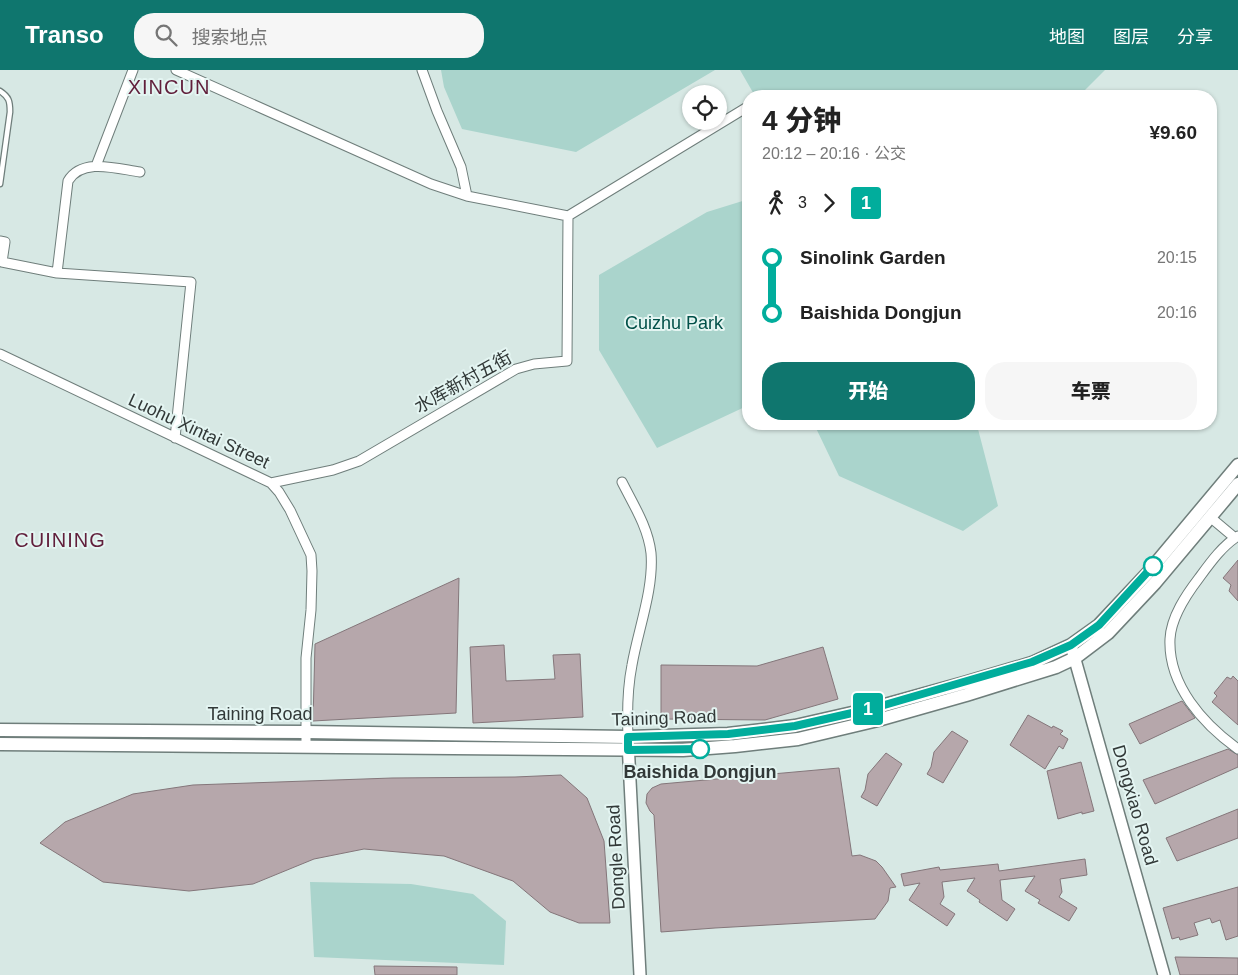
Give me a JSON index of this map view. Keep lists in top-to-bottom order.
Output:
{
  "streets": {
    "main road": ["Taining Road"],
    "street": [
      "水库新村五街",
      "Luohu Xintai Street",
      "Dongxiao Road",
      "Dongle Road"
    ]
  },
  "crossings": [
    ["水库新村五街", "Luohu Xintai Street"],
    ["Luohu Xintai Street", "Taining Road"],
    ["Taining Road", "Dongxiao Road"],
    ["Taining Road", "Dongle Road"]
  ],
  "districts": ["XINCUN", "CUINING"],
  "parks": ["Cuizhu Park"],
  "places": ["Baishida Dongjun"],
  "lines": ["bus line 1"],
  "page": {
    "header": "Transo",
    "search": "搜索地点",
    "nav": ["地图", "图层", "分享"],
    "on_map": "1",
    "heading": ["4 分钟", "20:12 – 20:16 · 公交", "¥9.60"],
    "legs": ["3", "1"],
    "list": [
      {
        "name": "Sinolink Garden",
        "value": "20:15"
      },
      {
        "name": "Baishida Dongjun",
        "value": "20:16"
      }
    ],
    "buttons": ["开始", "车票"]
  }
}
